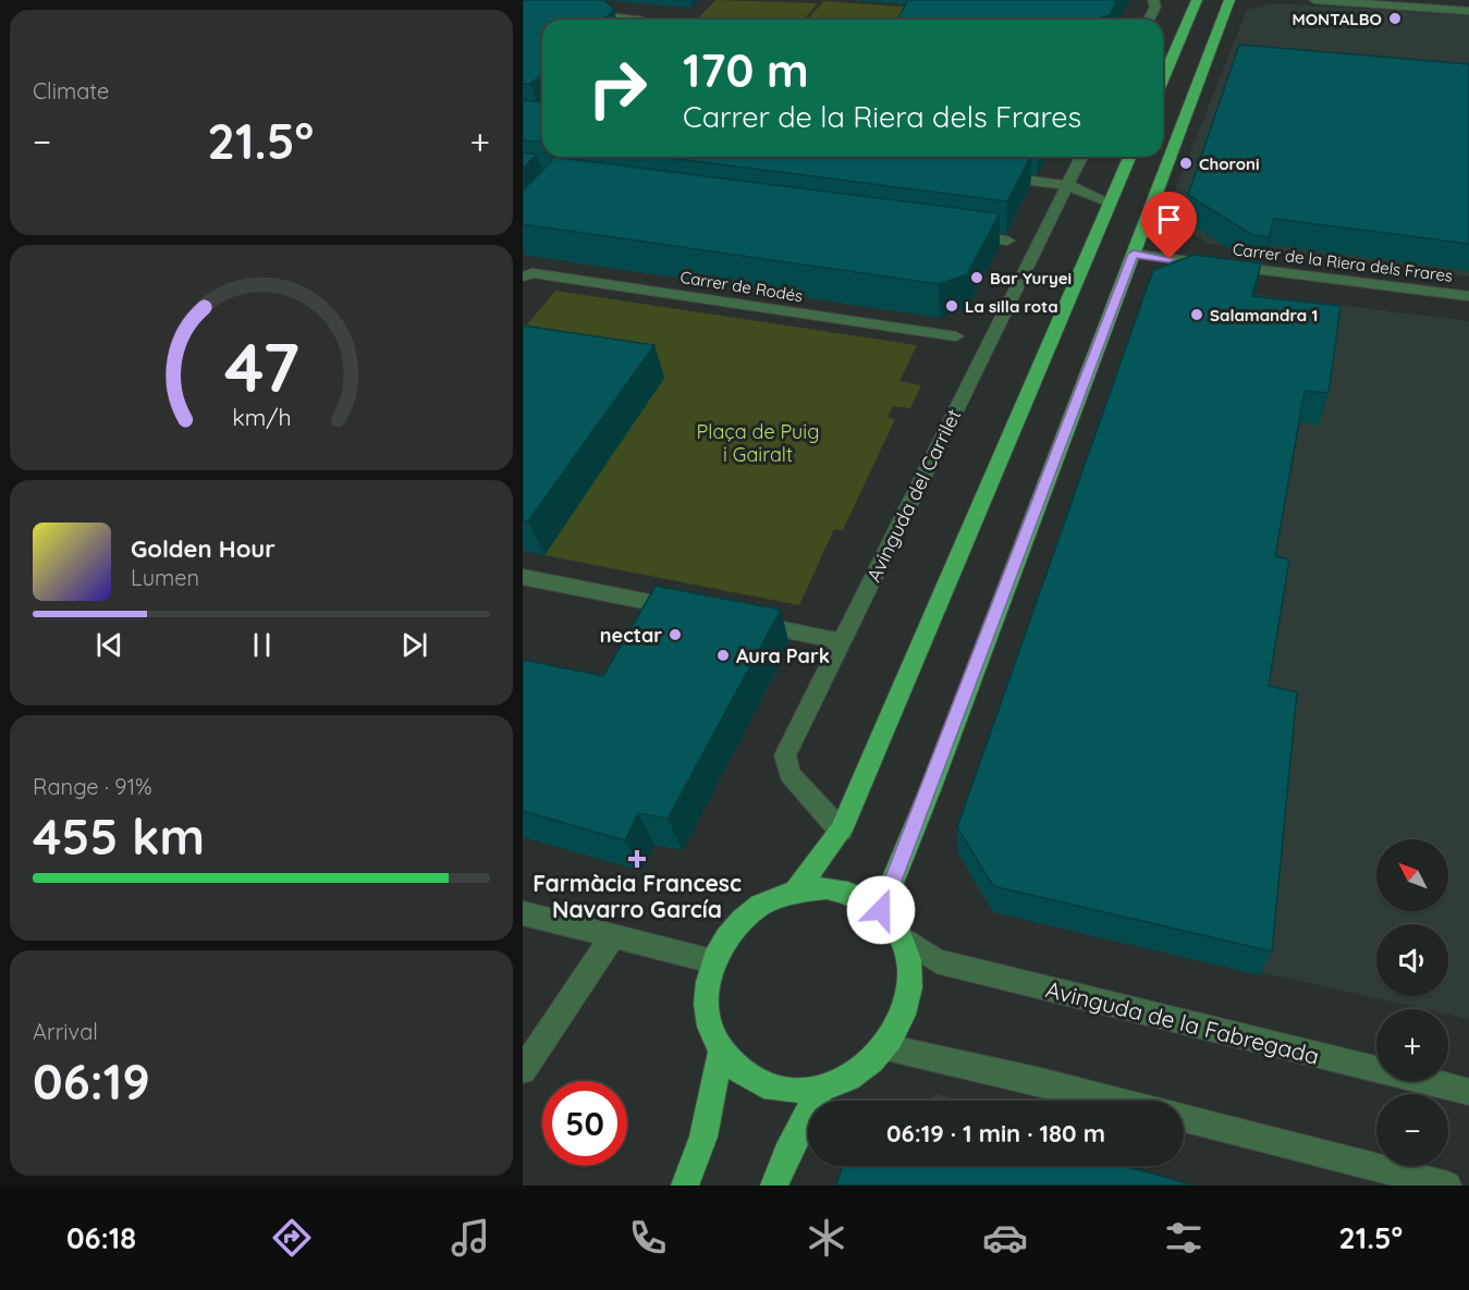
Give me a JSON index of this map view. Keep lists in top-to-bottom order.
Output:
{
  "streets": {
    "street": [
      "Carrer de la Riera dels Frares",
      "Carrer de Rodés",
      "Avinguda del Carrilet",
      "Avinguda de la Fabregada"
    ]
  },
  "parks": ["Plaça de Puig i Gairalt"],
  "places": {
    "other": [
      "MONTALBO",
      "Choroni",
      "Bar Yuryei",
      "La silla rota",
      "Salamandra 1",
      "nectar",
      "Aura Park"
    ],
    "health": ["Farmàcia Francesc Navarro García"]
  },
  "north": "top left",
  "page": {
    "tile": [
      "Climate",
      ["Range · 91%", "455 km"],
      ["Arrival", "06:19"]
    ],
    "turn": ["170 m", "Carrer de la Riera dels Frares"],
    "heat": ["−", "21.5°", "+"],
    "song": ["Golden Hour", "Lumen"],
    "map_buttons": ["+", "−"],
    "limit": "50",
    "trip": "06:19 · 1 min · 180 m",
    "tabs": ["06:18", "21.5°"],
    "gauge": ["47", "km/h"]
  }
}
